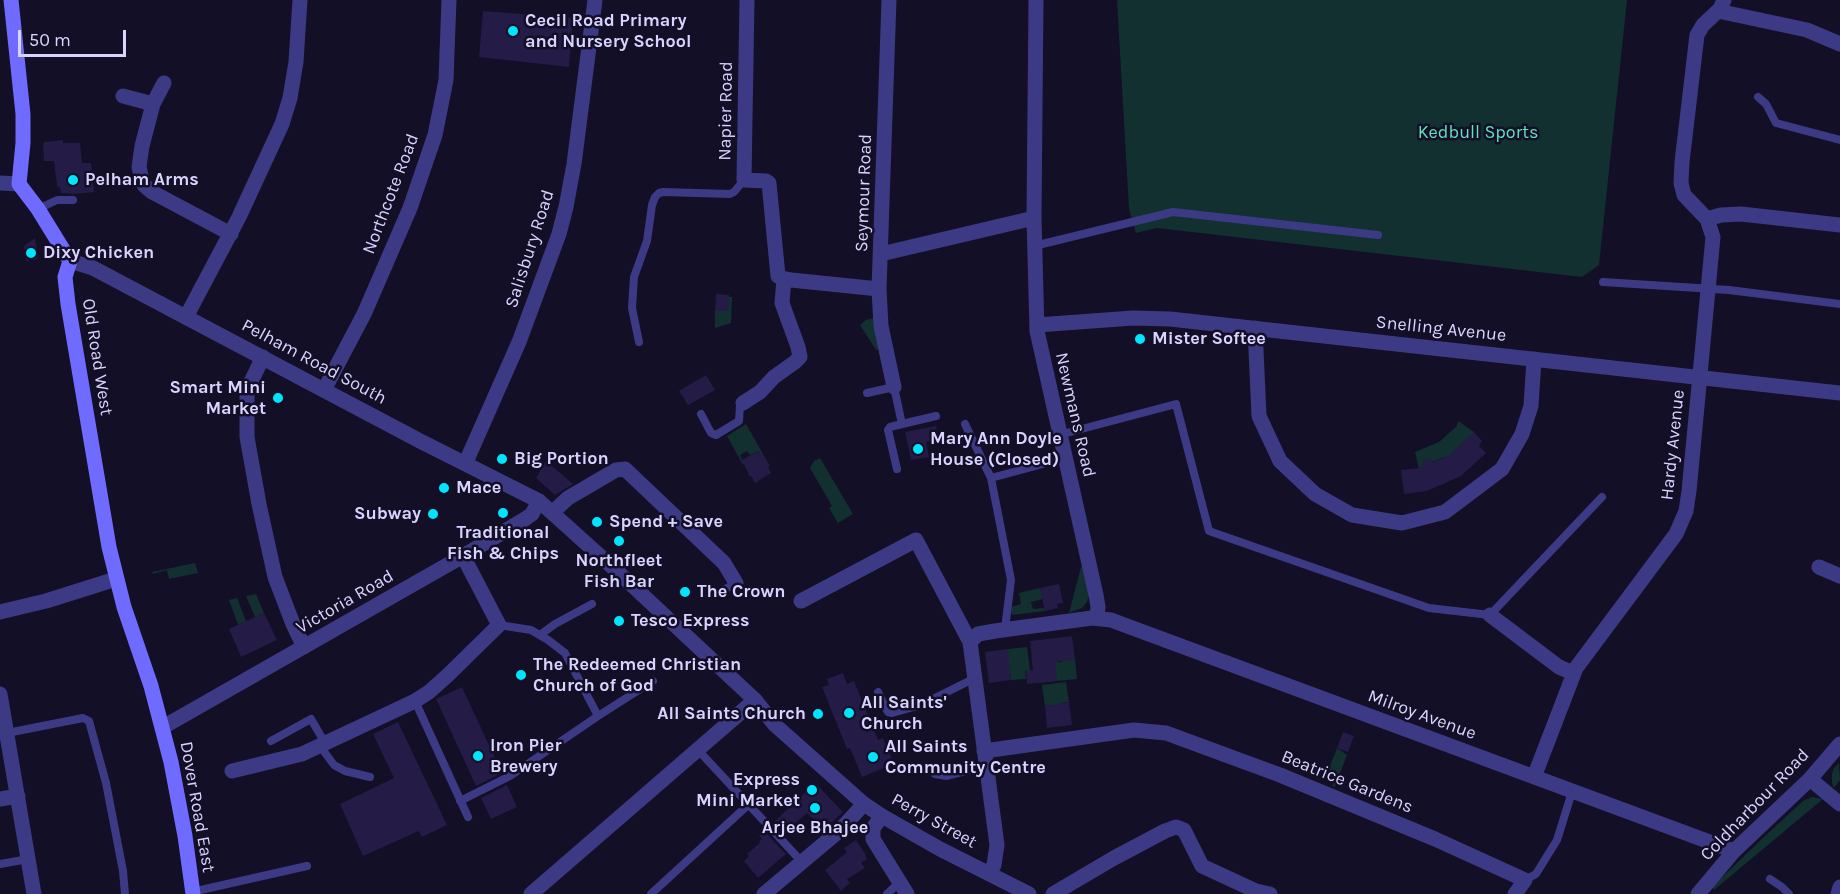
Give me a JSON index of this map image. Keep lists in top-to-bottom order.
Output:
{
  "streets": {
    "main road": ["Old Road West", "Dover Road East"],
    "street": [
      "Napier Road",
      "Seymour Road",
      "Northcote Road",
      "Salisbury Road",
      "Snelling Avenue",
      "Pelham Road South",
      "Newmans Road",
      "Hardy Avenue",
      "Victoria Road",
      "Milroy Avenue",
      "Beatrice Gardens",
      "Coldharbour Road",
      "Perry Street"
    ]
  },
  "crossings": [
    ["Northcote Road", "Pelham Road South"],
    ["Salisbury Road", "Pelham Road South"],
    ["Snelling Avenue", "Newmans Road"],
    ["Snelling Avenue", "Hardy Avenue"],
    ["Old Road West", "Pelham Road South"],
    ["Old Road West", "Victoria Road"],
    ["Old Road West", "Dover Road East"],
    ["Pelham Road South", "Victoria Road"],
    ["Pelham Road South", "Perry Street"],
    ["Newmans Road", "Milroy Avenue"],
    ["Hardy Avenue", "Milroy Avenue"],
    ["Victoria Road", "Dover Road East"],
    ["Victoria Road", "Perry Street"],
    ["Milroy Avenue", "Coldharbour Road"]
  ],
  "parks": ["Kedbull Sports"],
  "places": [
    "Cecil Road Primary and Nursery School",
    "Pelham Arms",
    "Dixy Chicken",
    "Mister Softee",
    "Smart Mini Market",
    "Mary Ann Doyle House (Closed)",
    "Big Portion",
    "Mace",
    "Traditional Fish & Chips",
    "Subway",
    "Spend + Save",
    "Northfleet Fish Bar",
    "The Crown",
    "Tesco Express",
    "The Redeemed Christian Church of God",
    "All Saints' Church",
    "All Saints Church",
    "Iron Pier Brewery",
    "All Saints Community Centre",
    "Express Mini Market",
    "Arjee Bhajee"
  ],
  "scale_bar": "50 m"
}
